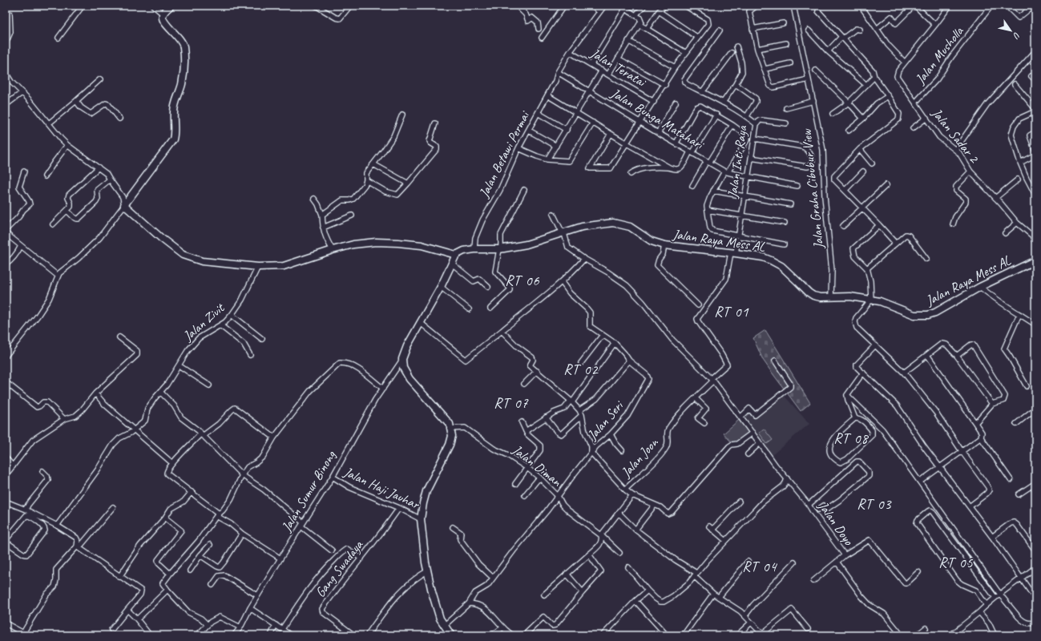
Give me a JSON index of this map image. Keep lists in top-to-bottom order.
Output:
{
  "streets": {
    "main road": ["Jalan Raya Mess AL"],
    "street": [
      "Jalan Musholla",
      "Jalan Teratai",
      "Jalan Bunga Matahari",
      "Jalan Sadar 2",
      "Jalan Betawi Permai",
      "Jalan Inti Raya",
      "Jalan Graha Cibubur View",
      "Jalan Zivit",
      "Jalan Seri",
      "Jalan Joon",
      "Jalan Diman",
      "Jalan Haji Jauhar",
      "Jalan Sumur Binong",
      "Jalan Doyo",
      "Gang Swadaya"
    ]
  },
  "crossings": [
    ["Jalan Musholla", "Jalan Sadar 2"],
    ["Jalan Teratai", "Jalan Betawi Permai"],
    ["Jalan Bunga Matahari", "Jalan Betawi Permai"],
    ["Jalan Bunga Matahari", "Jalan Inti Raya"],
    ["Jalan Betawi Permai", "Jalan Raya Mess AL"],
    ["Jalan Inti Raya", "Jalan Raya Mess AL"],
    ["Jalan Inti Raya", "Jalan Joon"],
    ["Jalan Inti Raya", "Jalan Doyo"],
    ["Jalan Graha Cibubur View", "Jalan Raya Mess AL"],
    ["Jalan Raya Mess AL", "Jalan Doyo"],
    ["Jalan Seri", "Jalan Diman"],
    ["Jalan Joon", "Jalan Doyo"],
    ["Jalan Haji Jauhar", "Jalan Sumur Binong"],
    ["Jalan Haji Jauhar", "Gang Swadaya"]
  ],
  "districts": [
    "RT 06",
    "RT 01",
    "RT 02",
    "RT 07",
    "RT 08",
    "RT 03",
    "RT 05",
    "RT 04"
  ],
  "north": "bottom right"
}
